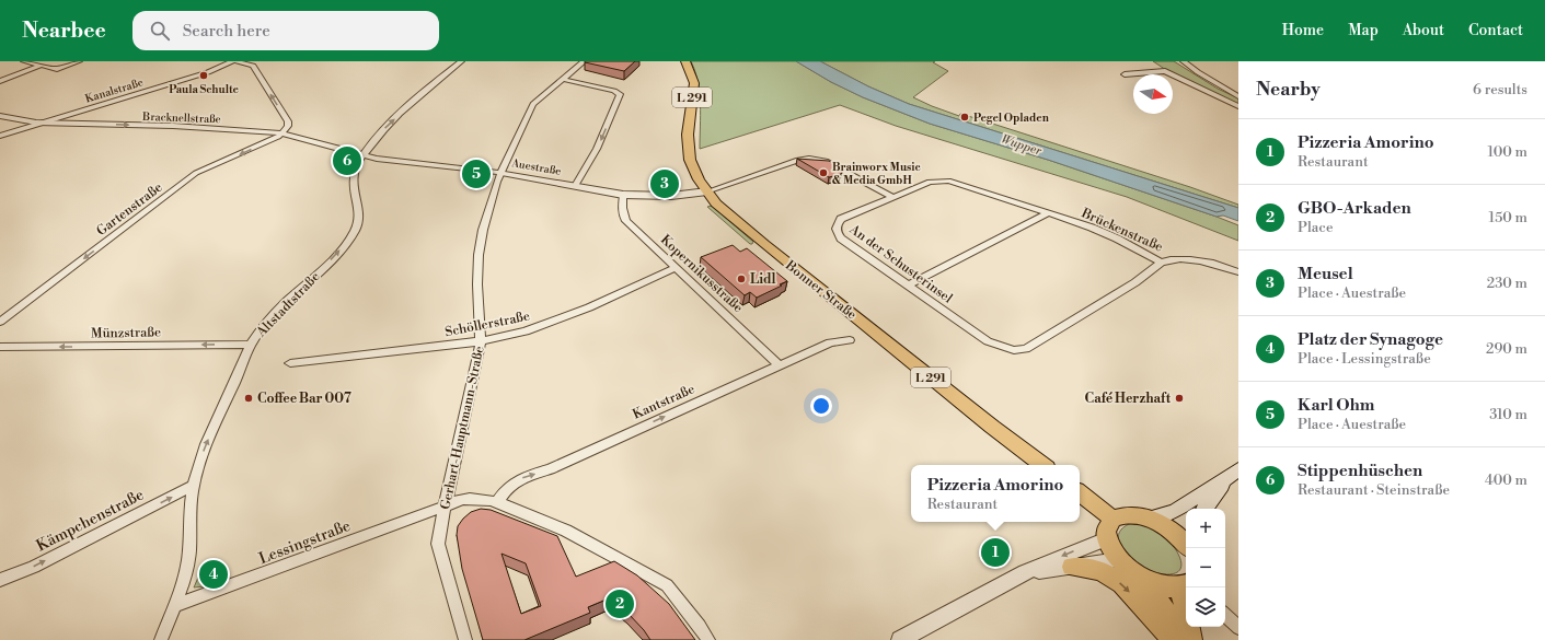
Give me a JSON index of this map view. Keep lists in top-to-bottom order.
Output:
{
  "streets": {
    "main road": ["L 291", "Bonner Straße"],
    "street": [
      "Kanalstraße",
      "Bracknellstraße",
      "Auestraße",
      "Gartenstraße",
      "Brückenstraße",
      "An der Schusterinsel",
      "Kopernikusstraße",
      "Altstadtstraße",
      "Schöllerstraße",
      "Münzstraße",
      "Kantstraße",
      "Gerhart-Hauptmann-Straße",
      "Kämpchenstraße",
      "Lessingstraße"
    ]
  },
  "crossings": [
    ["Kanalstraße", "Bracknellstraße"],
    ["Bracknellstraße", "Auestraße"],
    ["Bracknellstraße", "Gartenstraße"],
    ["Bracknellstraße", "Altstadtstraße"],
    ["Auestraße", "Kopernikusstraße"],
    ["Auestraße", "Bonner Straße"],
    ["Auestraße", "Altstadtstraße"],
    ["Auestraße", "Gerhart-Hauptmann-Straße"],
    ["Brückenstraße", "An der Schusterinsel"],
    ["Kopernikusstraße", "Schöllerstraße"],
    ["Kopernikusstraße", "Kantstraße"],
    ["Altstadtstraße", "Münzstraße"],
    ["Altstadtstraße", "Kämpchenstraße"],
    ["Altstadtstraße", "Lessingstraße"],
    ["Schöllerstraße", "Gerhart-Hauptmann-Straße"],
    ["Kantstraße", "Lessingstraße"],
    ["Gerhart-Hauptmann-Straße", "Lessingstraße"]
  ],
  "one_way": [
    "Bracknellstraße",
    "Gartenstraße",
    "Altstadtstraße",
    "Münzstraße",
    "Kantstraße",
    "Kämpchenstraße"
  ],
  "water": ["Wupper"],
  "places": [
    "Paula Schulte",
    "Pegel Opladen",
    "Brainworx Music & Media GmbH",
    "Lidl",
    "Coffee Bar 007",
    "Café Herzhaft"
  ],
  "north": "right",
  "page": {
    "header": "Nearbee",
    "search": "Search here",
    "nav": [
      "Home",
      "Map",
      "About",
      "Contact"
    ],
    "heading": ["Nearby", "6 results"],
    "list": [
      {
        "mark": "1",
        "name": "Pizzeria Amorino",
        "note": "Restaurant",
        "value": "100 m"
      },
      {
        "mark": "2",
        "name": "GBO-Arkaden",
        "note": "Place",
        "value": "150 m"
      },
      {
        "mark": "3",
        "name": "Meusel",
        "note": "Place · Auestraße",
        "value": "230 m"
      },
      {
        "mark": "4",
        "name": "Platz der Synagoge",
        "note": "Place · Lessingstraße",
        "value": "290 m"
      },
      {
        "mark": "5",
        "name": "Karl Ohm",
        "note": "Place · Auestraße",
        "value": "310 m"
      },
      {
        "mark": "6",
        "name": "Stippenhüschen",
        "note": "Restaurant · Steinstraße",
        "value": "400 m"
      }
    ],
    "pins": [
      "6",
      "5",
      "3",
      "1",
      "4",
      "2"
    ],
    "popup": ["Pizzeria Amorino", "Restaurant"],
    "map_buttons": ["+", "−"]
  }
}
